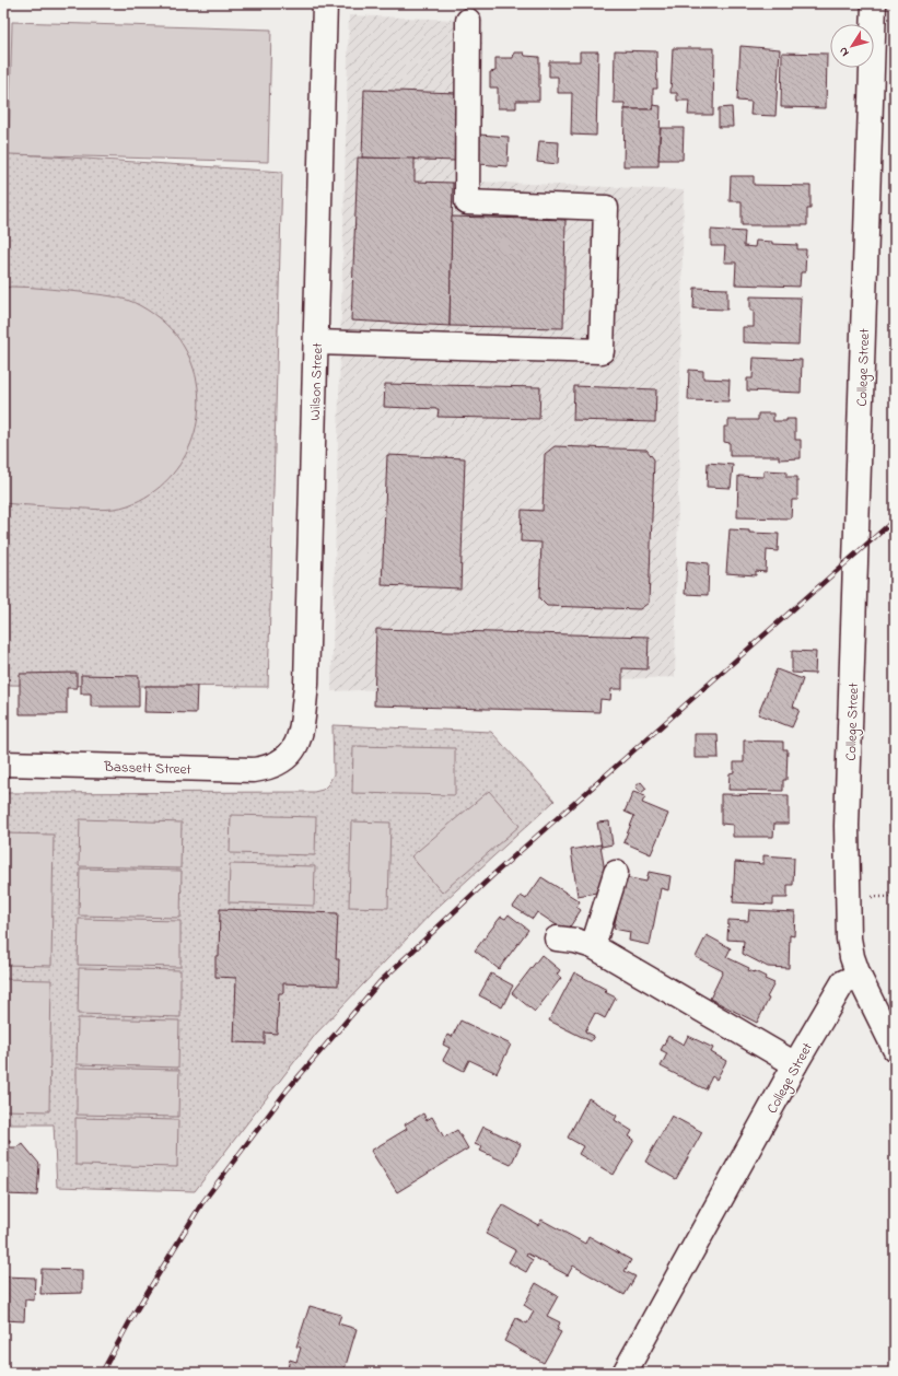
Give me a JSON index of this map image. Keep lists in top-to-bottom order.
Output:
{
  "streets": {
    "street": ["College Street", "Wilson Street", "Bassett Street"]
  },
  "crossings": [
    ["Wilson Street", "Bassett Street"]
  ],
  "north": "bottom left"
}
